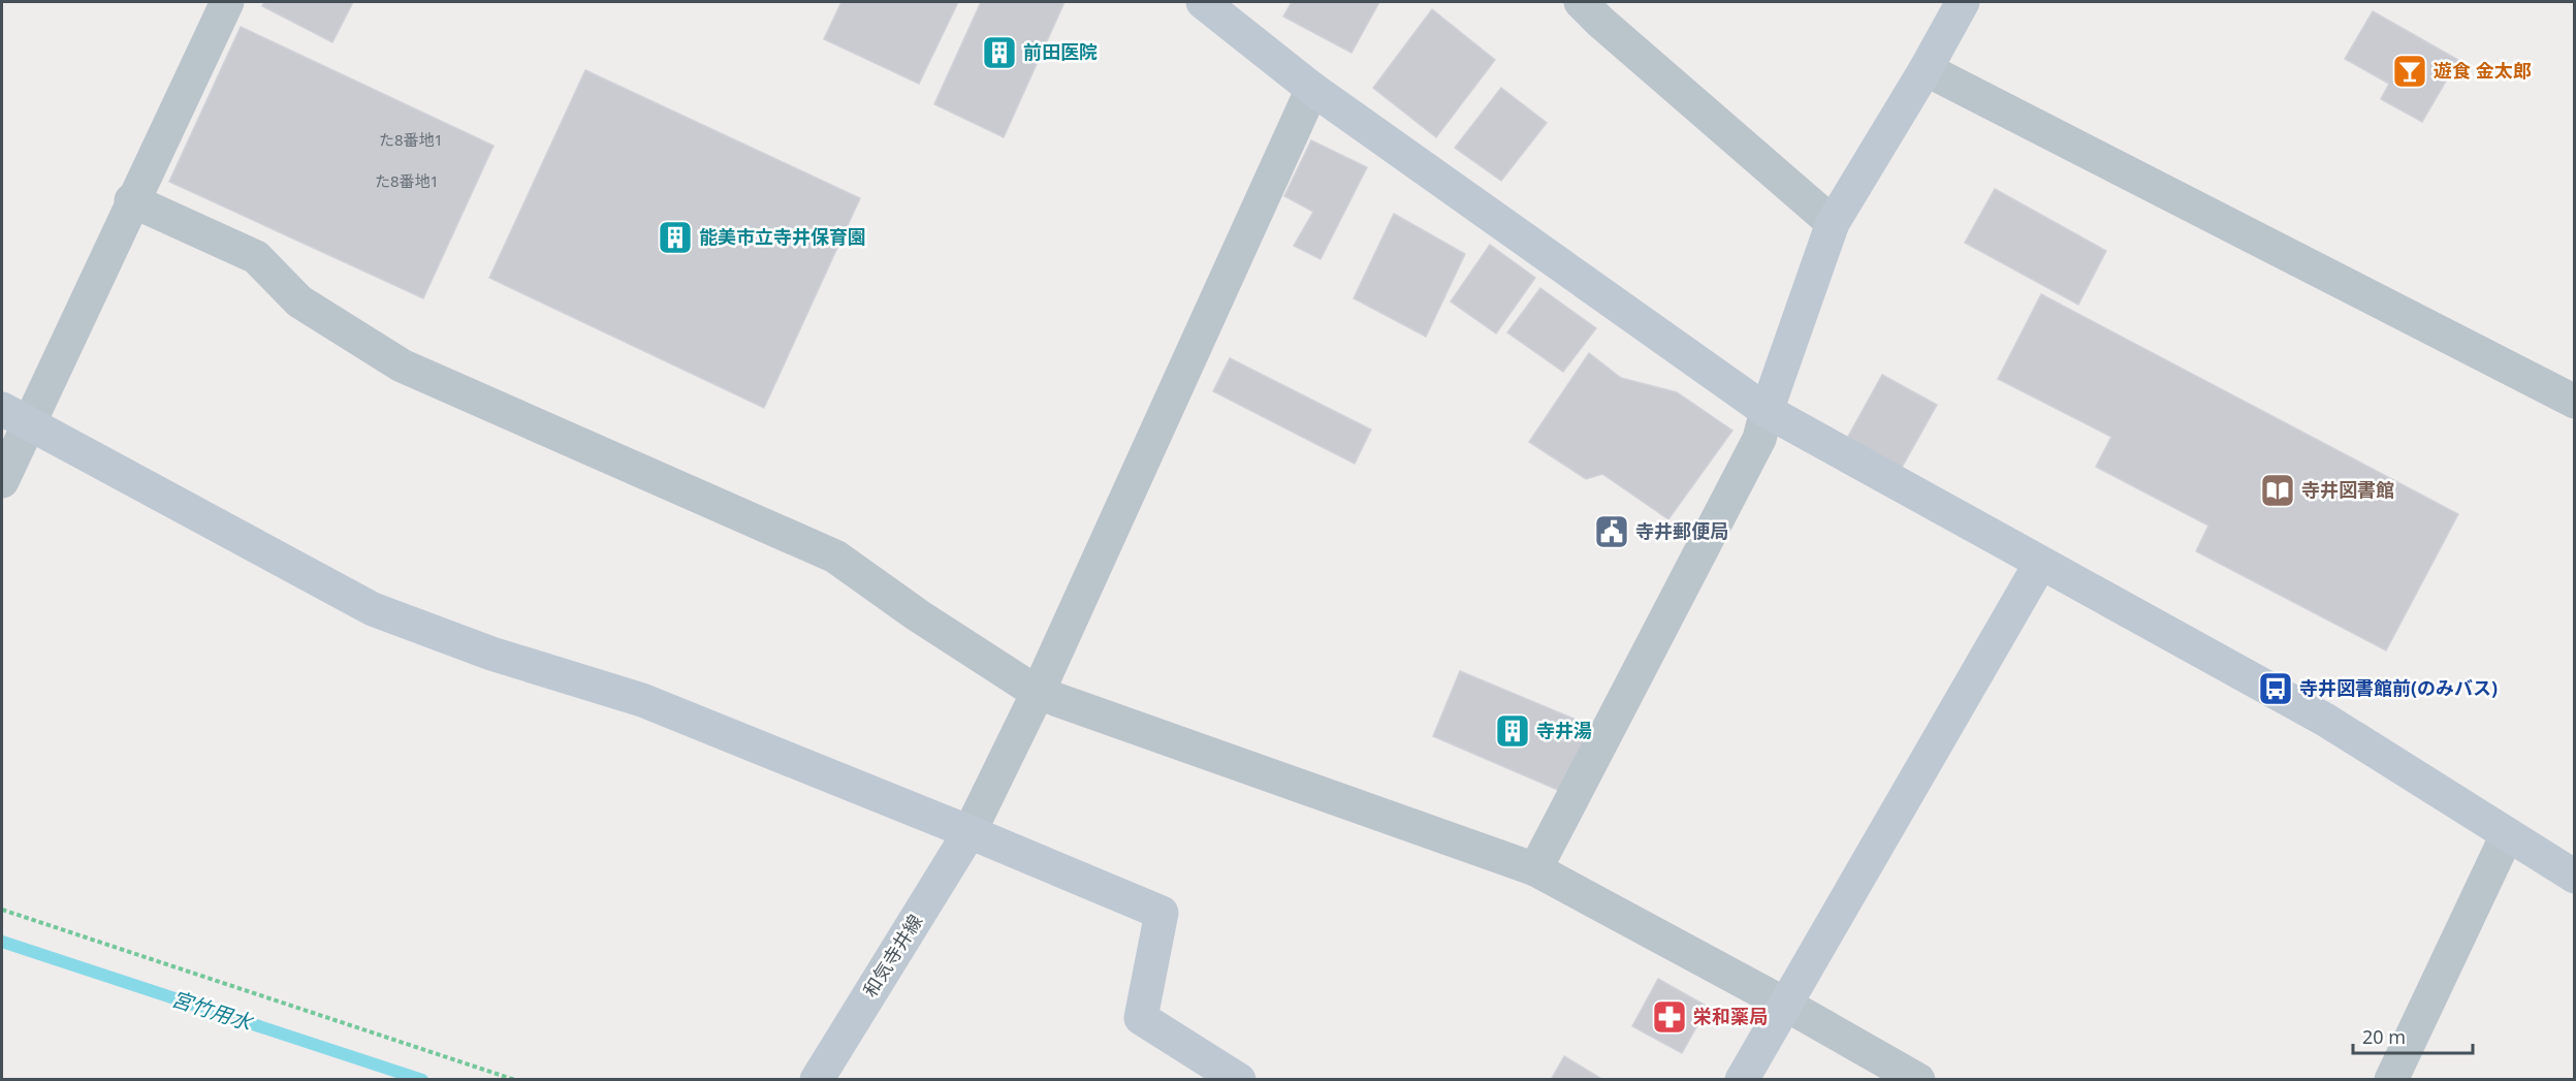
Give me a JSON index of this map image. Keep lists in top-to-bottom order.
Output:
{
  "streets": {
    "street": ["和気寺井線"]
  },
  "water": ["宮竹用水"],
  "places": {
    "building": ["前田医院", "能美市立寺井保育園", "寺井湯"],
    "bar": ["遊食 金太郎"],
    "library": ["寺井図書館"],
    "public building": ["寺井郵便局"],
    "bus stop": ["寺井図書館前(のみバス)"],
    "pharmacy": ["栄和薬局"]
  },
  "house_numbers": ["た8番地1", "た8番地1"],
  "scale_bar": "20 m"
}
